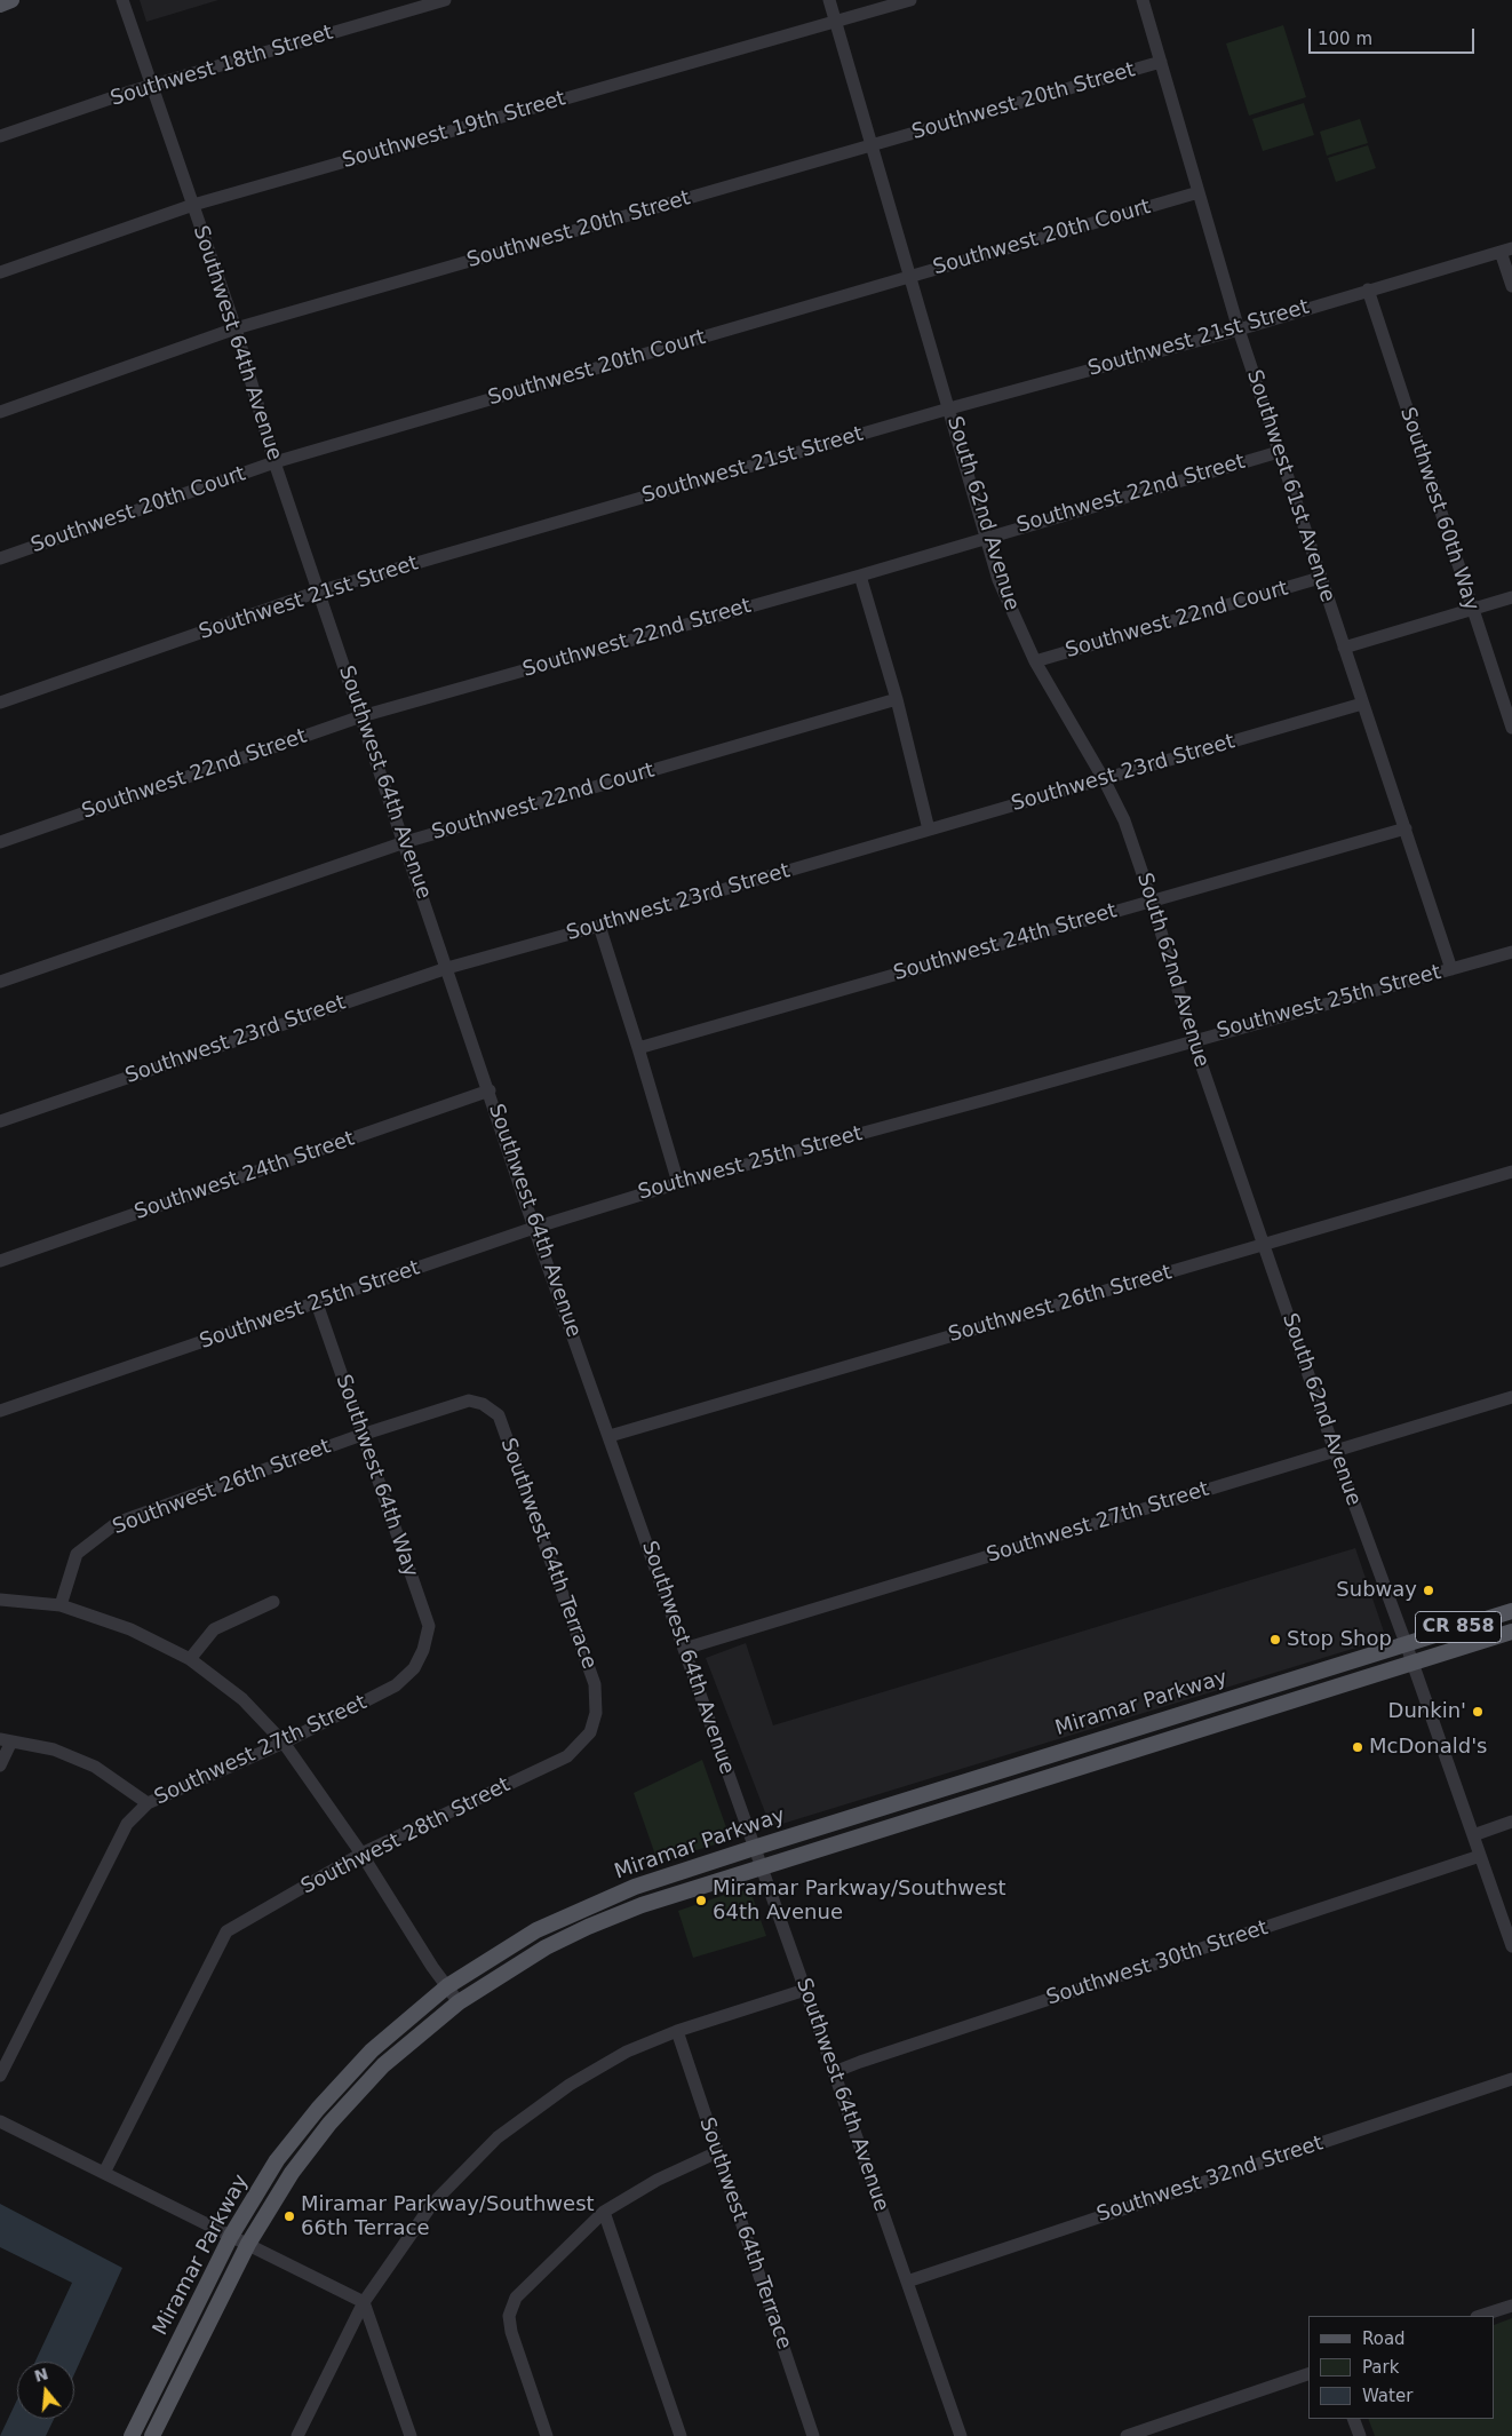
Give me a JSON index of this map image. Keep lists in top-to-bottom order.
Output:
{
  "streets": {
    "main road": ["CR 858", "Miramar Parkway"],
    "street": [
      "Southwest 18th Street",
      "Southwest 20th Street",
      "Southwest 19th Street",
      "Southwest 20th Court",
      "Southwest 21st Street",
      "Southwest 64th Avenue",
      "Southwest 61st Avenue",
      "Southwest 22nd Street",
      "Southwest 60th Way",
      "South 62nd Avenue",
      "Southwest 22nd Court",
      "Southwest 23rd Street",
      "Southwest 24th Street",
      "Southwest 25th Street",
      "Southwest 26th Street",
      "Southwest 64th Way",
      "Southwest 27th Street",
      "Southwest 64th Terrace",
      "Southwest 28th Street",
      "Southwest 30th Street",
      "Southwest 32nd Street"
    ]
  },
  "crossings": [
    ["Southwest 18th Street", "Southwest 64th Avenue"],
    ["Southwest 20th Street", "Southwest 64th Avenue"],
    ["Southwest 20th Street", "Southwest 61st Avenue"],
    ["Southwest 20th Street", "South 62nd Avenue"],
    ["Southwest 19th Street", "Southwest 64th Avenue"],
    ["Southwest 19th Street", "South 62nd Avenue"],
    ["Southwest 20th Court", "Southwest 64th Avenue"],
    ["Southwest 20th Court", "Southwest 61st Avenue"],
    ["Southwest 20th Court", "South 62nd Avenue"],
    ["Southwest 21st Street", "Southwest 64th Avenue"],
    ["Southwest 21st Street", "Southwest 61st Avenue"],
    ["Southwest 21st Street", "Southwest 60th Way"],
    ["Southwest 21st Street", "South 62nd Avenue"],
    ["Southwest 64th Avenue", "Southwest 22nd Street"],
    ["Southwest 64th Avenue", "Southwest 22nd Court"],
    ["Southwest 64th Avenue", "Southwest 23rd Street"],
    ["Southwest 64th Avenue", "Southwest 24th Street"],
    ["Southwest 64th Avenue", "Southwest 25th Street"],
    ["Southwest 64th Avenue", "Southwest 26th Street"],
    ["Southwest 64th Avenue", "Southwest 27th Street"],
    ["Southwest 64th Avenue", "Miramar Parkway"],
    ["Southwest 64th Avenue", "Southwest 30th Street"],
    ["Southwest 64th Avenue", "Southwest 32nd Street"],
    ["Southwest 61st Avenue", "Southwest 22nd Street"],
    ["Southwest 61st Avenue", "Southwest 22nd Court"],
    ["Southwest 61st Avenue", "Southwest 23rd Street"],
    ["Southwest 61st Avenue", "Southwest 24th Street"],
    ["Southwest 61st Avenue", "Southwest 25th Street"],
    ["Southwest 22nd Street", "South 62nd Avenue"],
    ["South 62nd Avenue", "Southwest 22nd Court"],
    ["South 62nd Avenue", "Southwest 23rd Street"],
    ["South 62nd Avenue", "Southwest 24th Street"],
    ["South 62nd Avenue", "Southwest 25th Street"],
    ["South 62nd Avenue", "Southwest 26th Street"],
    ["South 62nd Avenue", "Southwest 27th Street"],
    ["South 62nd Avenue", "Miramar Parkway"],
    ["South 62nd Avenue", "Southwest 30th Street"],
    ["Southwest 25th Street", "Southwest 64th Way"],
    ["Southwest 26th Street", "Southwest 64th Way"],
    ["Southwest 26th Street", "Southwest 64th Terrace"],
    ["Southwest 64th Way", "Southwest 27th Street"],
    ["Southwest 64th Terrace", "Southwest 28th Street"]
  ],
  "places": [
    "Subway",
    "Stop Shop",
    "Dunkin'",
    "McDonald's",
    "Miramar Parkway/Southwest 64th Avenue",
    "Miramar Parkway/Southwest 66th Terrace"
  ],
  "legend": ["Road", "Park", "Water"],
  "scale_bar": "100 m",
  "north": "top"
}
